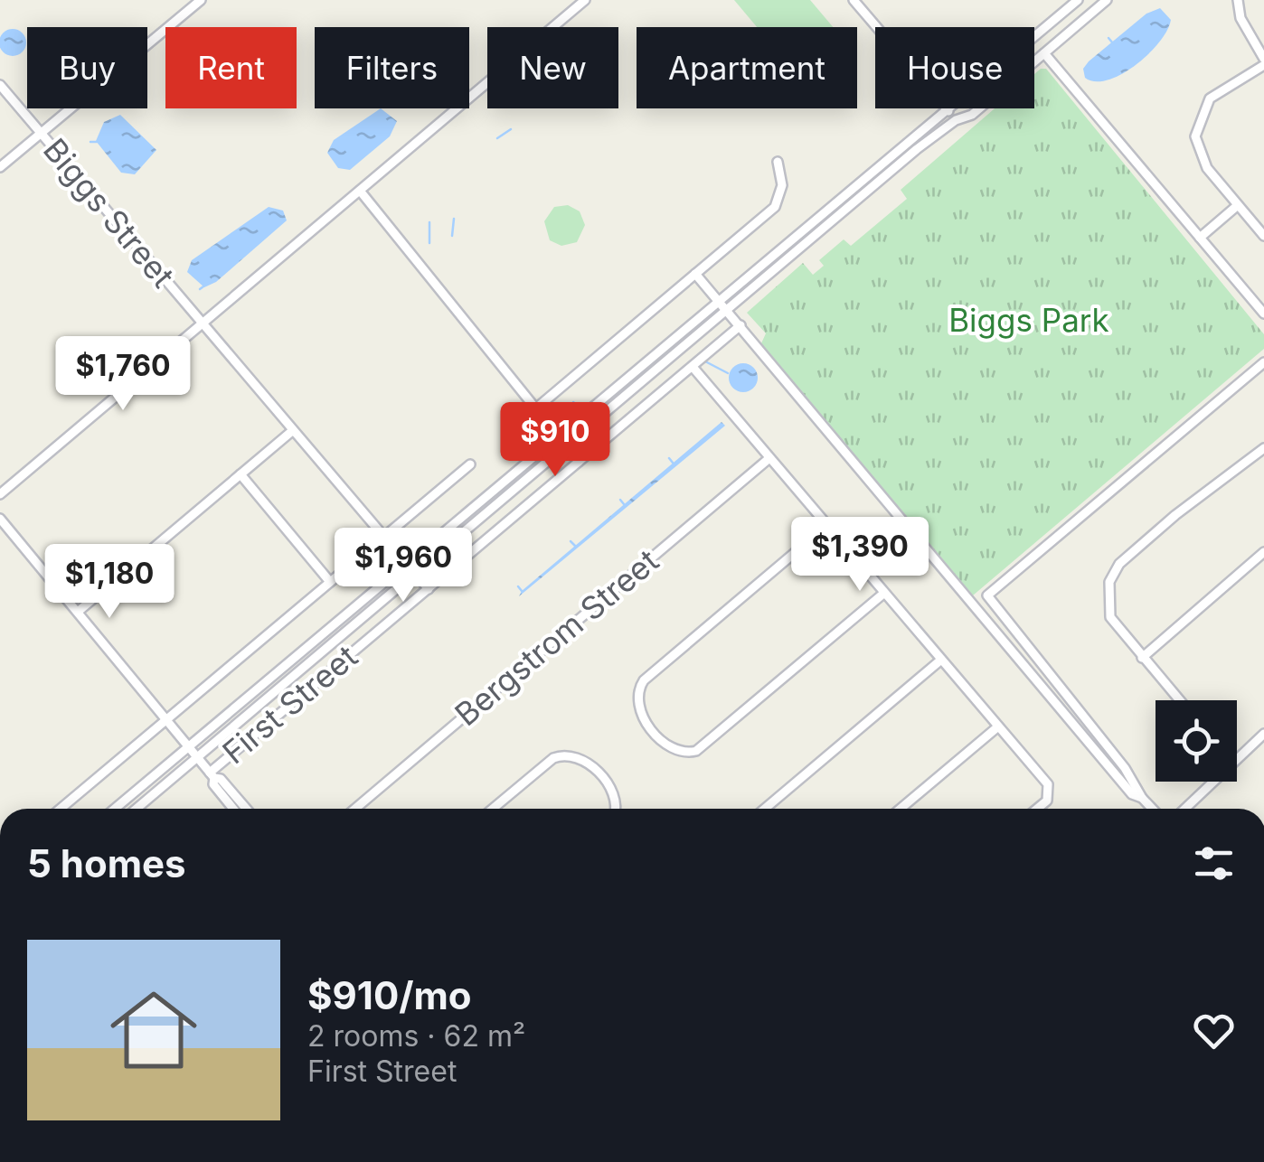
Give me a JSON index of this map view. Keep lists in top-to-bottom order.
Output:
{
  "streets": {
    "street": ["Biggs Street", "Bergstrom Street", "First Street"]
  },
  "crossings": [
    ["Biggs Street", "First Street"]
  ],
  "parks": ["Biggs Park"],
  "page": {
    "chip": [
      "Buy",
      "Rent",
      "Filters",
      "New",
      "Apartment",
      "House"
    ],
    "price": [
      "$1,760",
      "$910",
      "$1,390",
      "$1,960",
      "$1,180"
    ],
    "heading": "5 homes",
    "list": [
      {
        "name": "$910/mo",
        "note": "2 rooms · 62 m² · First Street"
      }
    ]
  }
}
